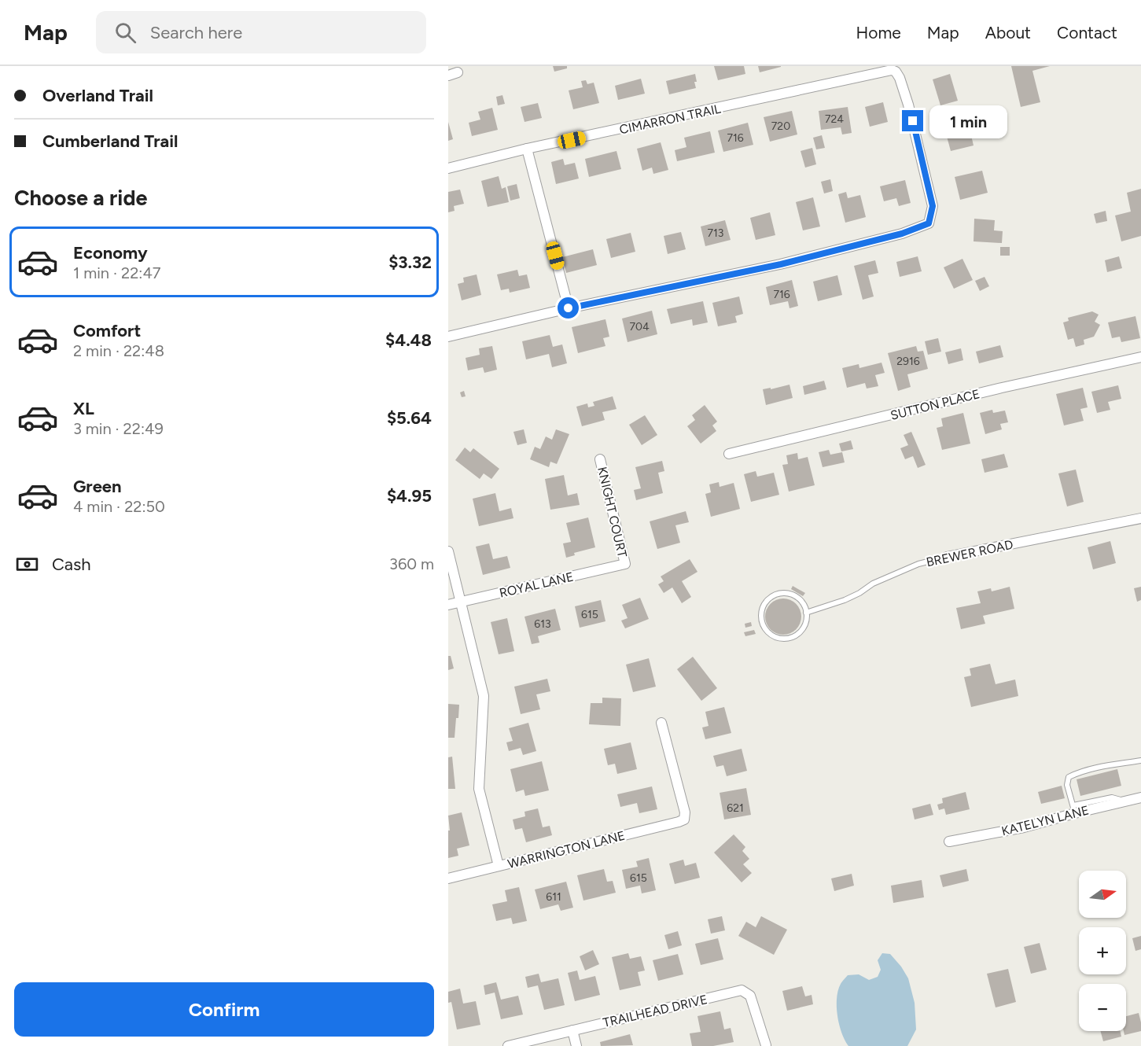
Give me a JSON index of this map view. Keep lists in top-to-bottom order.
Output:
{
  "streets": {
    "street": [
      "CIMARRON TRAIL",
      "SUTTON PLACE",
      "KNIGHT COURT",
      "BREWER ROAD",
      "ROYAL LANE",
      "KATELYN LANE",
      "WARRINGTON LANE",
      "TRAILHEAD DRIVE"
    ]
  },
  "crossings": [
    ["KNIGHT COURT", "ROYAL LANE"]
  ],
  "house_numbers": [
    "724",
    "720",
    "716",
    "713",
    "716",
    "704",
    "2916",
    "615",
    "613",
    "621",
    "615",
    "611"
  ],
  "north": "right",
  "page": {
    "header": "Map",
    "search": "Search here",
    "nav": [
      "Home",
      "Map",
      "About",
      "Contact"
    ],
    "banner": ["Overland Trail", "Cumberland Trail"],
    "bubble": "1 min",
    "heading": "Choose a ride",
    "list": [
      {
        "name": "Economy",
        "note": "1 min · 22:47",
        "value": "$3.32"
      },
      {
        "name": "Comfort",
        "note": "2 min · 22:48",
        "value": "$4.48"
      },
      {
        "name": "XL",
        "note": "3 min · 22:49",
        "value": "$5.64"
      },
      {
        "name": "Green",
        "note": "4 min · 22:50",
        "value": "$4.95"
      }
    ],
    "pay": ["Cash", "360 m"],
    "map_buttons": ["+", "−"],
    "buttons": "Confirm"
  }
}
